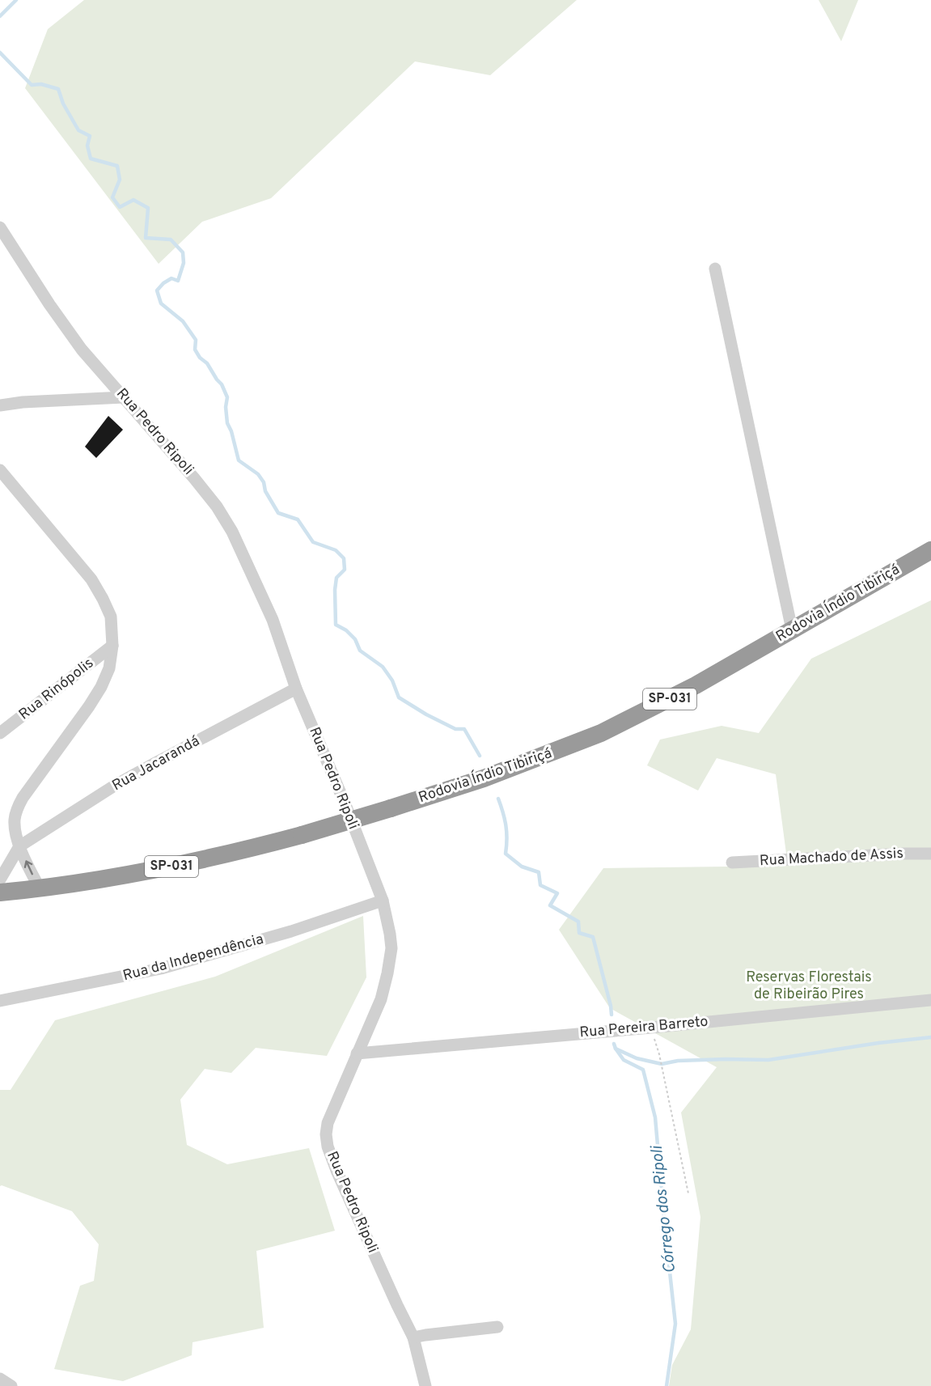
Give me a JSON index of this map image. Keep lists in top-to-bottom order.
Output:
{
  "streets": {
    "highway": ["Rodovia Índio Tibiriçá", "SP-031"],
    "street": [
      "Rua Pedro Ripoli",
      "Rua Rinópolis",
      "Rua Jacarandá",
      "Rua Machado de Assis",
      "Rua da Independência",
      "Rua Pereira Barreto"
    ]
  },
  "crossings": [
    ["Rua Pedro Ripoli", "Rua Jacarandá"],
    ["Rua Pedro Ripoli", "Rua da Independência"],
    ["Rua Pedro Ripoli", "Rua Pereira Barreto"]
  ],
  "water": ["Córrego dos Ripoli"],
  "parks": ["Reservas Florestais de Ribeirão Pires"]
}
